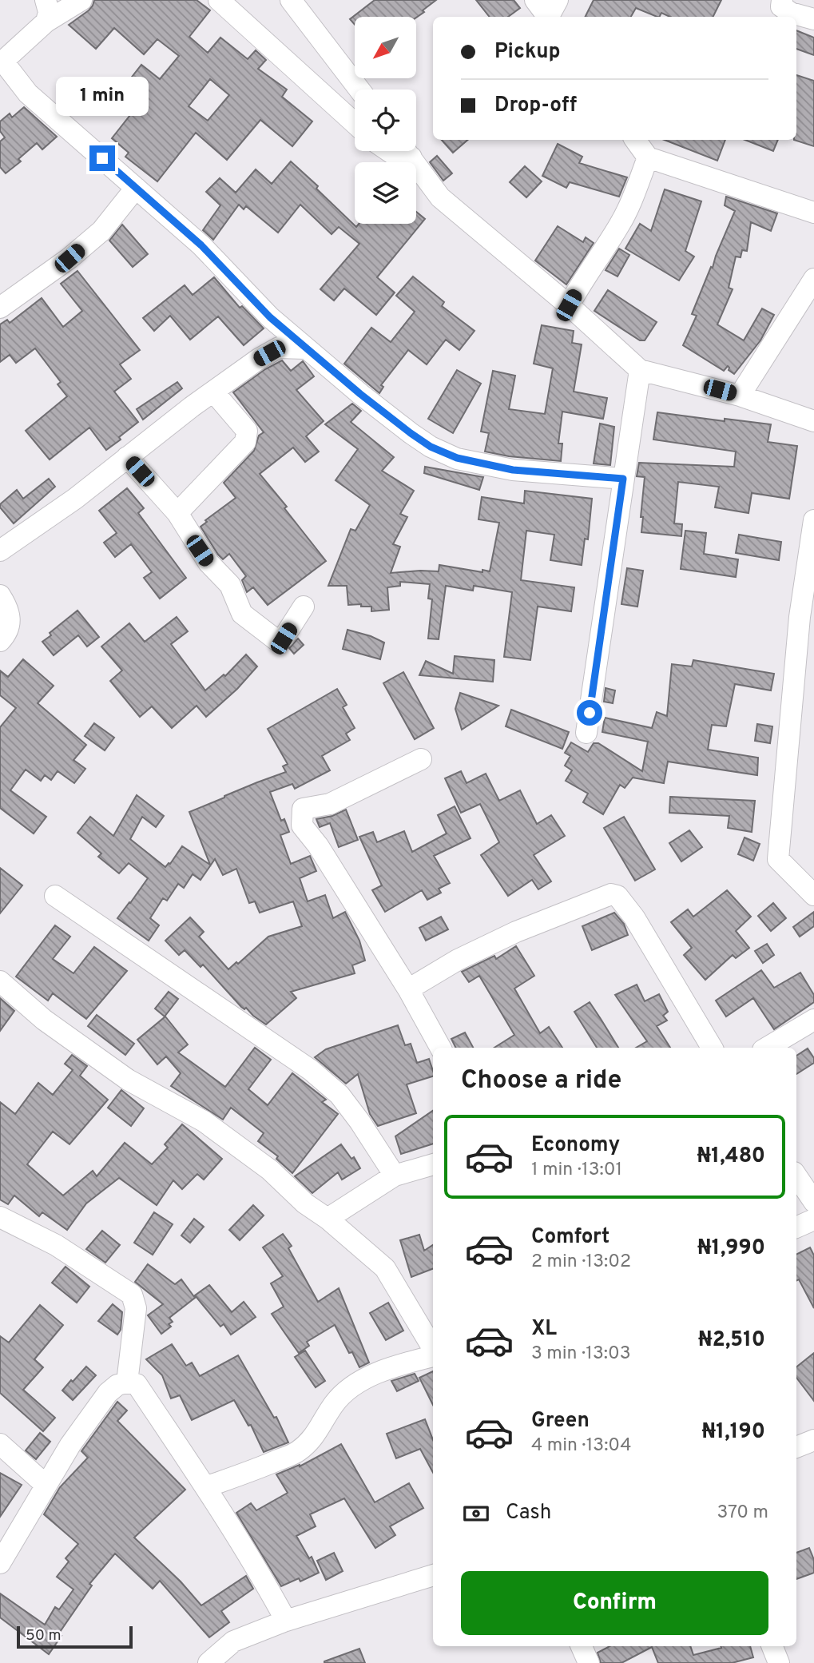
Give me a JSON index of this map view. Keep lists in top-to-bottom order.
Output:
{
  "scale_bar": "50 m",
  "north": "bottom left",
  "page": {
    "banner": ["Pickup", "Drop-off"],
    "bubble": "1 min",
    "heading": "Choose a ride",
    "list": [
      {
        "name": "Economy",
        "note": "1 min · 13:01",
        "value": "₦1,480"
      },
      {
        "name": "Comfort",
        "note": "2 min · 13:02",
        "value": "₦1,990"
      },
      {
        "name": "XL",
        "note": "3 min · 13:03",
        "value": "₦2,510"
      },
      {
        "name": "Green",
        "note": "4 min · 13:04",
        "value": "₦1,190"
      }
    ],
    "pay": ["Cash", "370 m"],
    "buttons": "Confirm",
    "scale": "50 m"
  }
}
